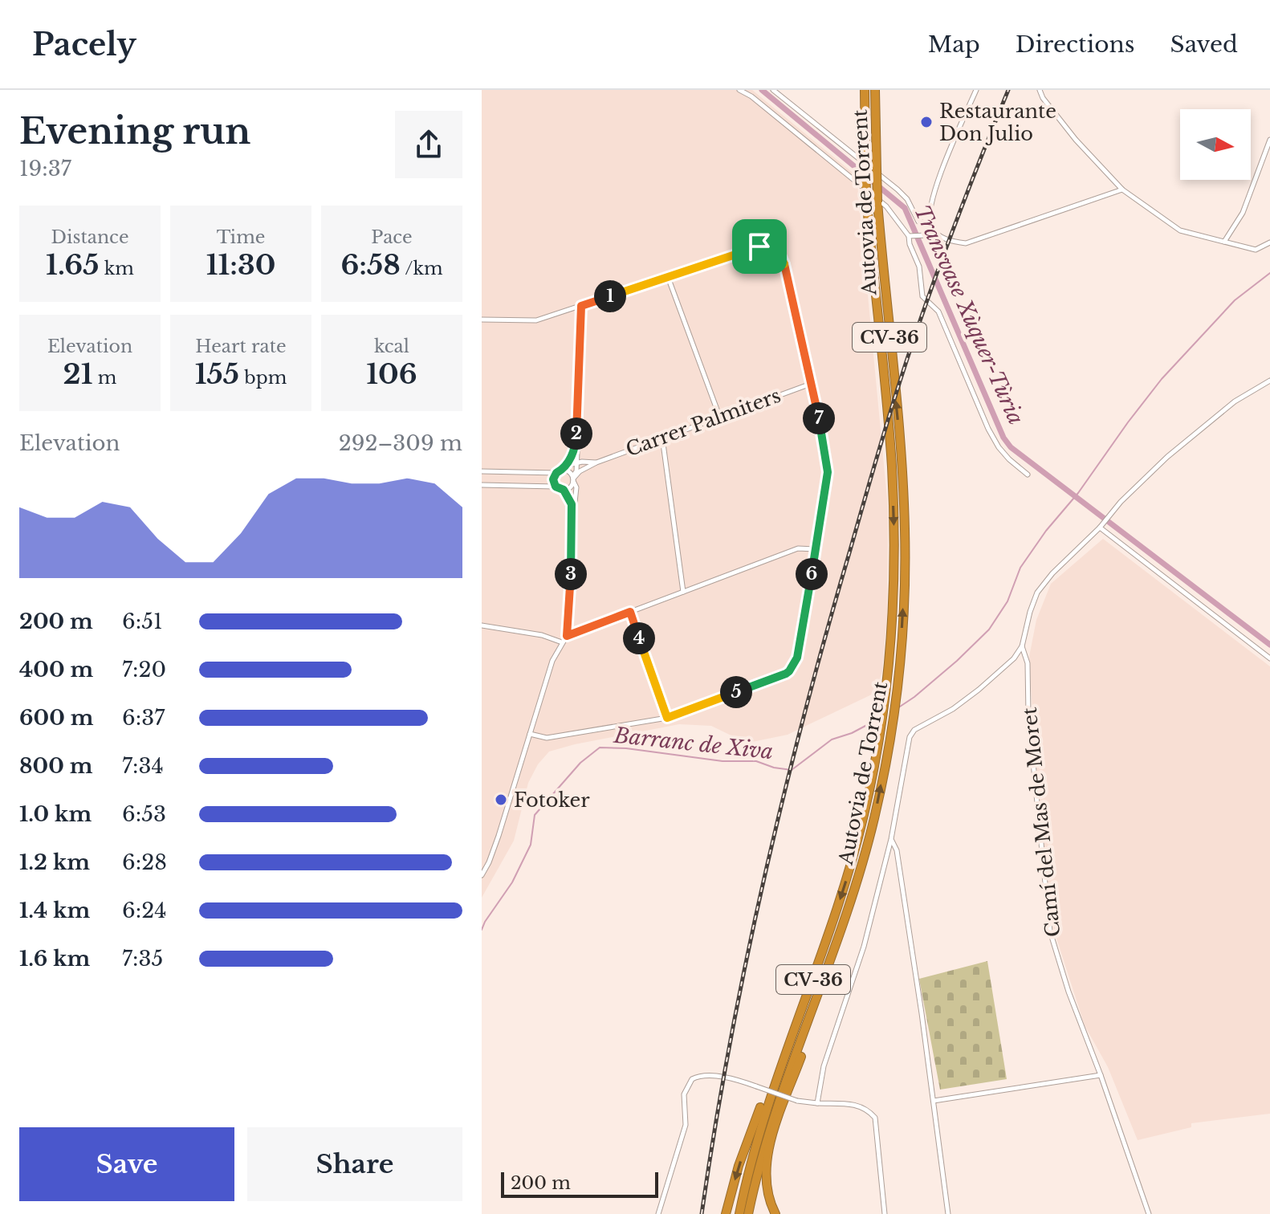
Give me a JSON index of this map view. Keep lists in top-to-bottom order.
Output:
{
  "streets": {
    "highway": ["Autovia de Torrent", "CV-36"],
    "street": ["Carrer Palmiters", "Camí del Mas de Moret"]
  },
  "water": ["Transvase Xùquer-Tùria", "Barranc de Xiva"],
  "places": ["Restaurante Don Julio", "Fotoker"],
  "scale_bar": "200 m",
  "north": "right",
  "page": {
    "header": "Pacely",
    "nav": ["Map", "Directions", "Saved"],
    "heading": ["Evening run", "19:37"],
    "stats": [
      ["Distance", "1.65 km"],
      ["Time", "11:30"],
      ["Pace", "6:58 /km"],
      ["Elevation", "21 m"],
      ["Heart rate", "155 bpm"],
      ["kcal", "106"]
    ],
    "pins": [
      "1",
      "7",
      "2",
      "3",
      "6",
      "4",
      "5"
    ],
    "chart": ["Elevation", "292–309 m"],
    "list": [
      {
        "name": "200 m",
        "note": "6:51"
      },
      {
        "name": "400 m",
        "note": "7:20"
      },
      {
        "name": "600 m",
        "note": "6:37"
      },
      {
        "name": "800 m",
        "note": "7:34"
      },
      {
        "name": "1.0 km",
        "note": "6:53"
      },
      {
        "name": "1.2 km",
        "note": "6:28"
      },
      {
        "name": "1.4 km",
        "note": "6:24"
      },
      {
        "name": "1.6 km",
        "note": "7:35"
      }
    ],
    "buttons": ["Save", "Share"],
    "scale": "200 m"
  }
}
